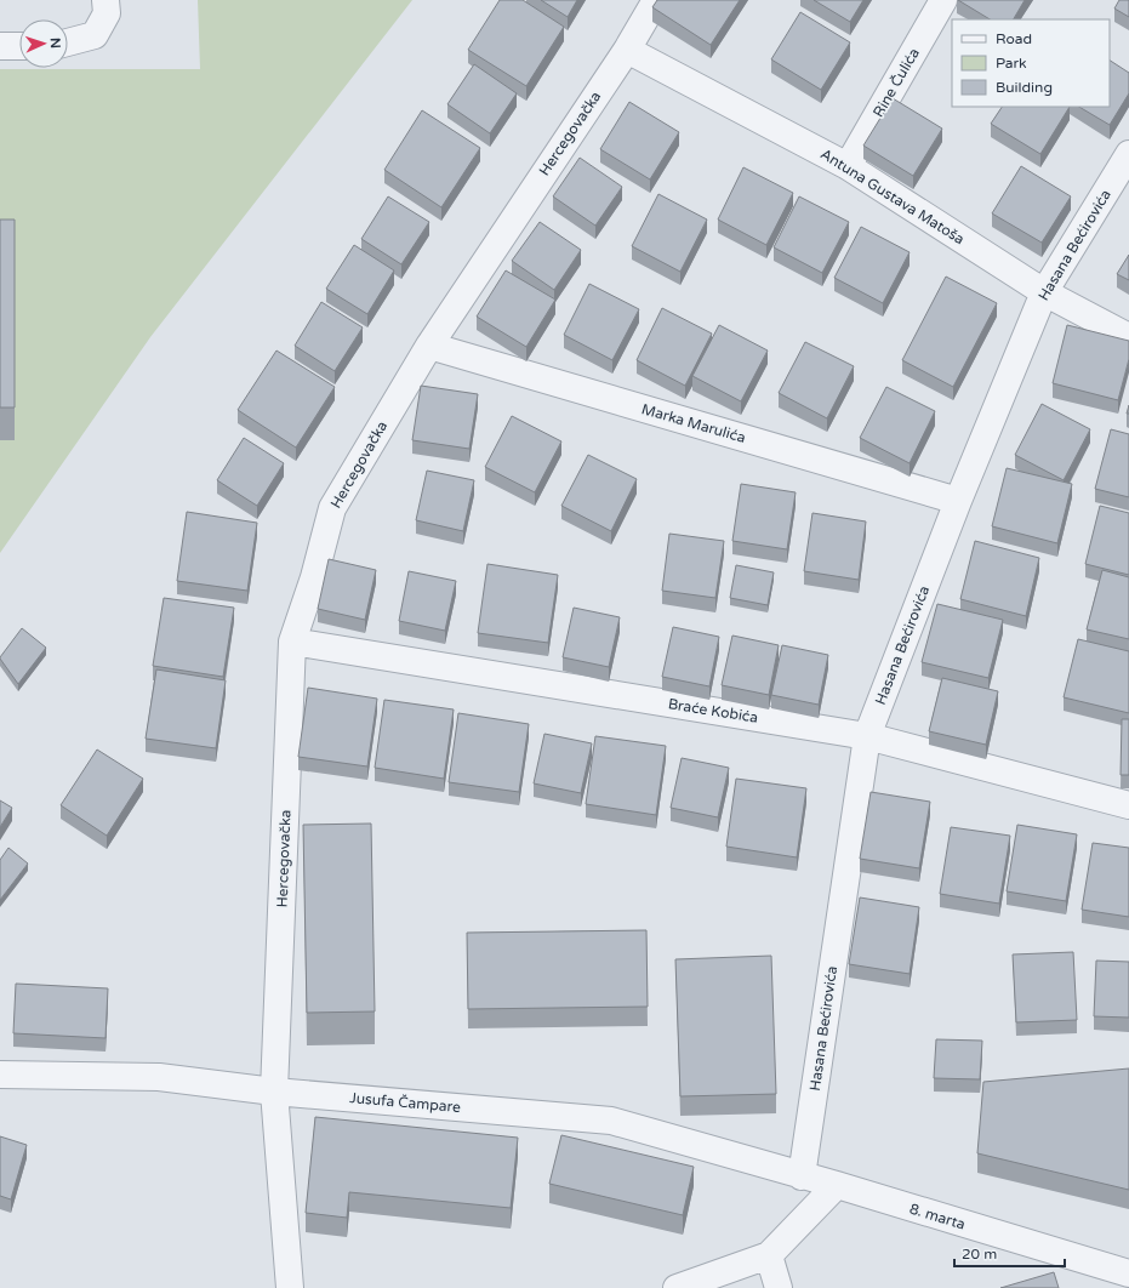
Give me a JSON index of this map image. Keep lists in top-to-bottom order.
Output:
{
  "streets": {
    "street": [
      "Rine Čulića",
      "Hercegovačka",
      "Antuna Gustava Matoša",
      "Hasana Bećirovića",
      "Marka Marulića",
      "Braće Kobića",
      "Jusufa Čampare",
      "8. marta"
    ]
  },
  "crossings": [
    ["Rine Čulića", "Antuna Gustava Matoša"],
    ["Hercegovačka", "Antuna Gustava Matoša"],
    ["Hercegovačka", "Marka Marulića"],
    ["Hercegovačka", "Braće Kobića"],
    ["Hercegovačka", "Jusufa Čampare"],
    ["Antuna Gustava Matoša", "Hasana Bećirovića"],
    ["Hasana Bećirovića", "Marka Marulića"],
    ["Hasana Bećirovića", "Braće Kobića"],
    ["Hasana Bećirovića", "Jusufa Čampare"],
    ["Hasana Bećirovića", "8. marta"],
    ["Jusufa Čampare", "8. marta"]
  ],
  "legend": ["Road", "Park", "Building"],
  "scale_bar": "20 m",
  "north": "right"
}
